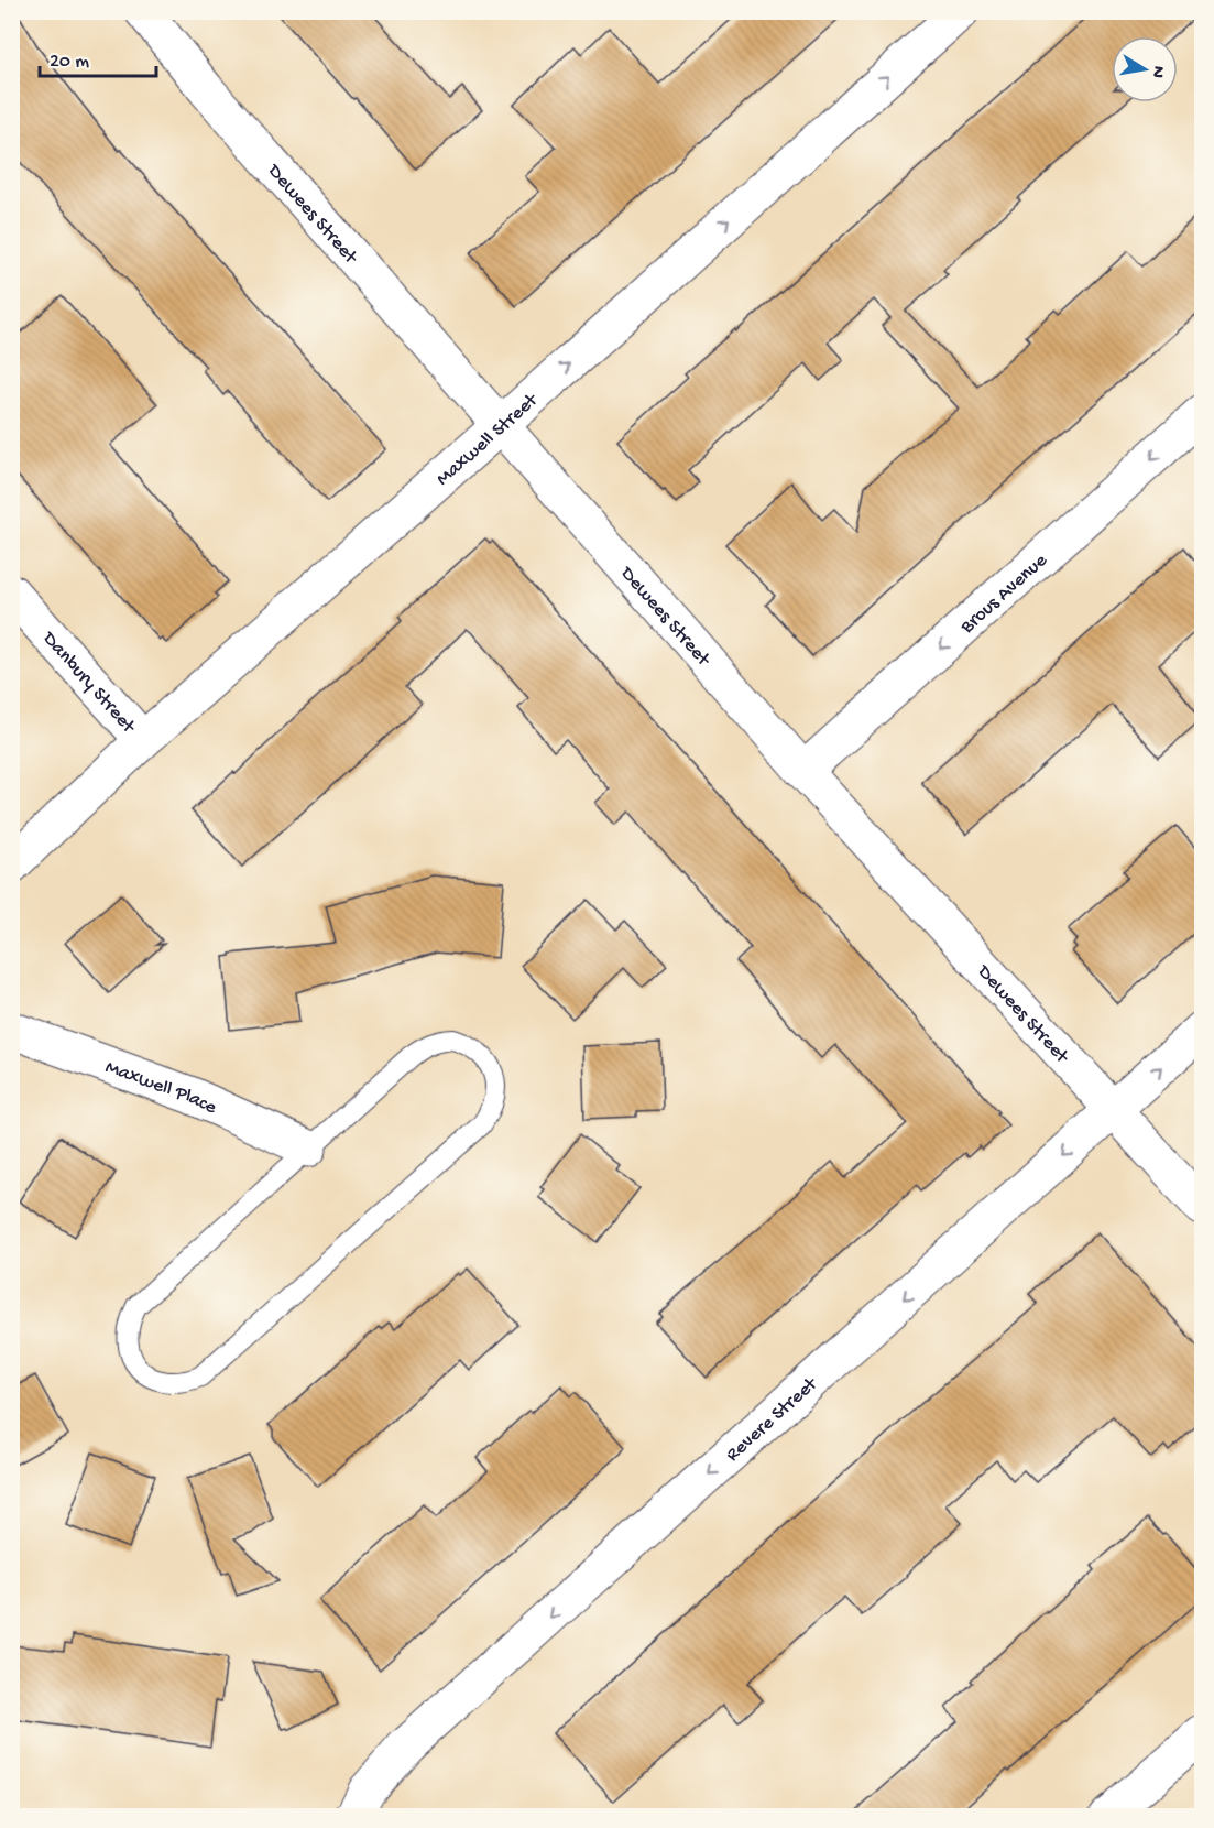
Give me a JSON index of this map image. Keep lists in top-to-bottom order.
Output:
{
  "streets": {
    "street": [
      "Dewees Street",
      "Maxwell Street",
      "Brous Avenue",
      "Danbury Street",
      "Maxwell Place",
      "Revere Street"
    ]
  },
  "crossings": [
    ["Dewees Street", "Maxwell Street"],
    ["Dewees Street", "Brous Avenue"],
    ["Dewees Street", "Revere Street"],
    ["Maxwell Street", "Danbury Street"]
  ],
  "one_way": ["Maxwell Street", "Brous Avenue"],
  "scale_bar": "20 m",
  "north": "right"
}
